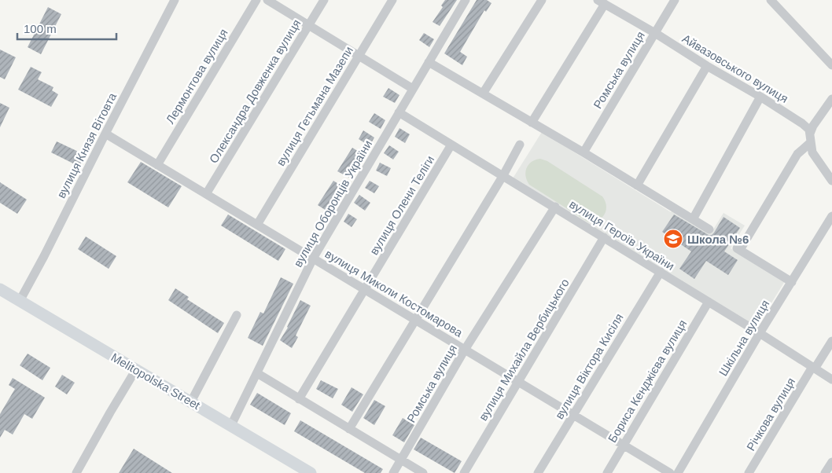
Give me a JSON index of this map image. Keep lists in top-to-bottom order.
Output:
{
  "streets": {
    "main road": ["Melitopolska Street"],
    "street": [
      "Айвазовського вулиця",
      "Ромська вулиця",
      "Лермонтова вулиця",
      "Олександра Довженка вулиця",
      "вулиця Гетьмана Мазепи",
      "вулиця Князя Вітовта",
      "вулиця Оборонців України",
      "вулиця Олени Теліги",
      "вулиця Героїв України",
      "вулиця Миколи Костомарова",
      "Шкільна вулиця",
      "вулиця Михайла Вербицького",
      "вулиця Віктора Кисіля",
      "Бориса Кенджієва вулиця",
      "Річкова вулиця"
    ]
  },
  "crossings": [
    ["Айвазовського вулиця", "Ромська вулиця"],
    ["Ромська вулиця", "вулиця Героїв України"],
    ["Ромська вулиця", "вулиця Миколи Костомарова"],
    ["Лермонтова вулиця", "вулиця Миколи Костомарова"],
    ["Олександра Довженка вулиця", "вулиця Миколи Костомарова"],
    ["вулиця Гетьмана Мазепи", "вулиця Миколи Костомарова"],
    ["вулиця Князя Вітовта", "вулиця Миколи Костомарова"],
    ["вулиця Князя Вітовта", "Melitopolska Street"],
    ["вулиця Оборонців України", "вулиця Героїв України"],
    ["вулиця Оборонців України", "вулиця Миколи Костомарова"],
    ["вулиця Оборонців України", "Melitopolska Street"],
    ["вулиця Олени Теліги", "вулиця Героїв України"],
    ["вулиця Олени Теліги", "вулиця Миколи Костомарова"],
    ["вулиця Героїв України", "Шкільна вулиця"],
    ["вулиця Героїв України", "вулиця Михайла Вербицького"],
    ["вулиця Героїв України", "вулиця Віктора Кисіля"],
    ["вулиця Героїв України", "Бориса Кенджієва вулиця"],
    ["вулиця Героїв України", "Річкова вулиця"],
    ["вулиця Миколи Костомарова", "вулиця Михайла Вербицького"],
    ["вулиця Миколи Костомарова", "вулиця Віктора Кисіля"],
    ["вулиця Миколи Костомарова", "Бориса Кенджієва вулиця"]
  ],
  "places": {
    "school or university": ["Школа №6"]
  },
  "scale_bar": "100 m"
}
